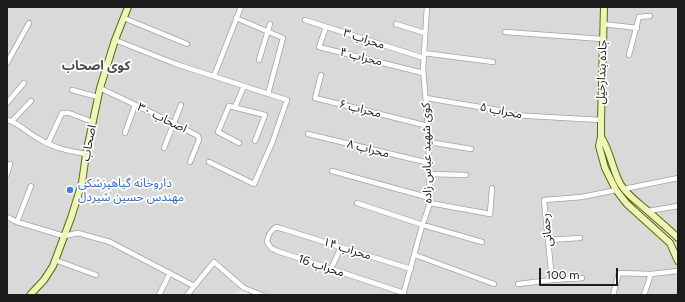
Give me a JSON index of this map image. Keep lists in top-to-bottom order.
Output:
{
  "streets": {
    "main road": ["جاده بندارخیل", "اصحاب"],
    "street": [
      "محراب ۳",
      "محراب ۴",
      "محراب ۶",
      "محراب ۵",
      "اصحاب ۳۰",
      "محراب ۸",
      "کوی شهید عباس زاده",
      "رحمانی",
      "محراب ۱۴",
      "محراب 16"
    ]
  },
  "crossings": [
    ["محراب ۳", "محراب ۴"],
    ["محراب ۳", "کوی شهید عباس زاده"],
    ["محراب ۴", "کوی شهید عباس زاده"],
    ["جاده بندارخیل", "محراب ۵"],
    ["جاده بندارخیل", "رحمانی"],
    ["محراب ۶", "کوی شهید عباس زاده"],
    ["محراب ۵", "کوی شهید عباس زاده"],
    ["اصحاب ۳۰", "اصحاب"],
    ["محراب ۸", "کوی شهید عباس زاده"],
    ["کوی شهید عباس زاده", "محراب ۱۴"],
    ["کوی شهید عباس زاده", "محراب 16"],
    ["محراب ۱۴", "محراب 16"]
  ],
  "districts": ["کوی اصحاب"],
  "places": ["داروخانه گیاهپزشکی مهندس حسین شیردل"],
  "scale_bar": "100 m"
}
